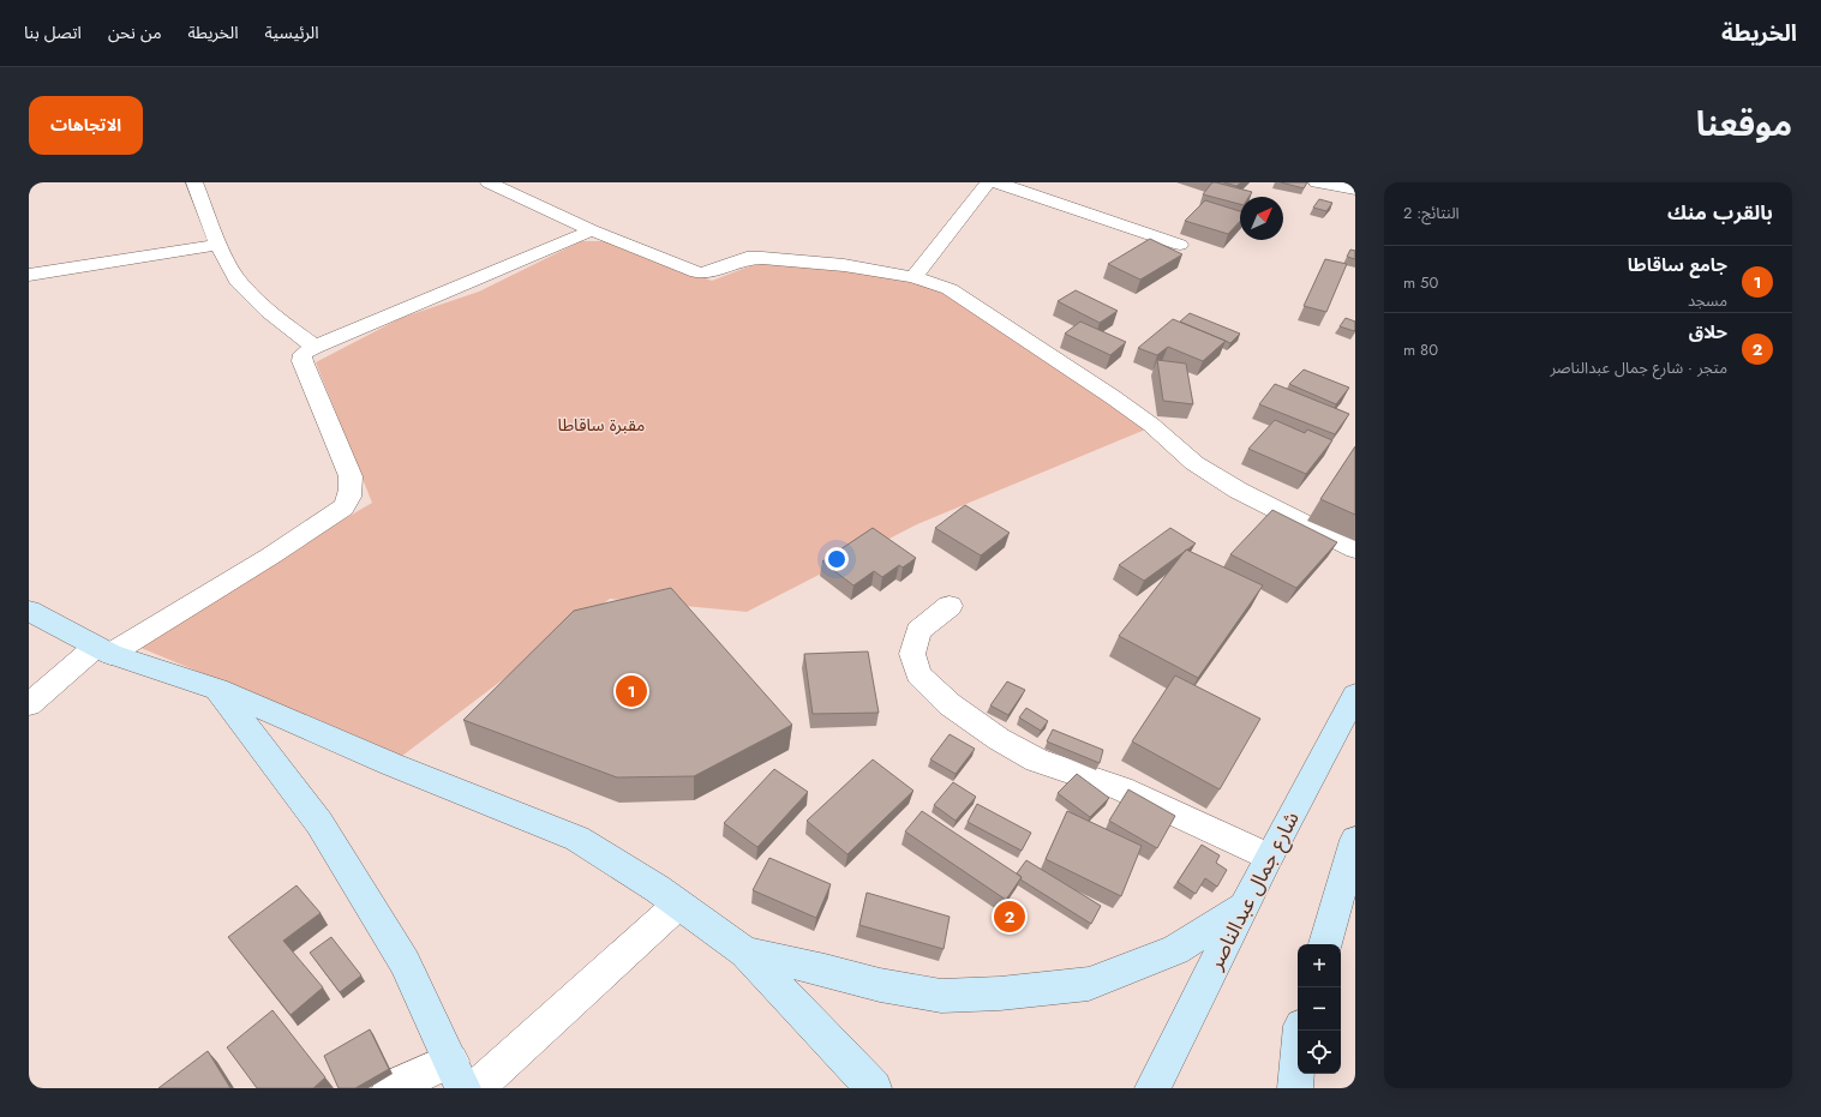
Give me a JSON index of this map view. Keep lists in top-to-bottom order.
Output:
{
  "streets": {
    "street": ["شارع جمال عبدالناصر"]
  },
  "parks": ["مقبرة ساقاطا"],
  "north": "top right",
  "page": {
    "header": "الخريطة",
    "nav": [
      "الرئيسية",
      "الخريطة",
      "من نحن",
      "اتصل بنا"
    ],
    "title": "موقعنا",
    "buttons": "الاتجاهات",
    "heading": ["بالقرب منك", "النتائج: 2"],
    "list": [
      {
        "mark": "1",
        "name": "جامع ساقاطا",
        "note": "مسجد",
        "value": "50 m"
      },
      {
        "mark": "2",
        "name": "حلاق",
        "note": "متجر · شارع جمال عبدالناصر",
        "value": "80 m"
      }
    ],
    "pins": ["1", "2"],
    "map_buttons": ["+", "−"]
  }
}
